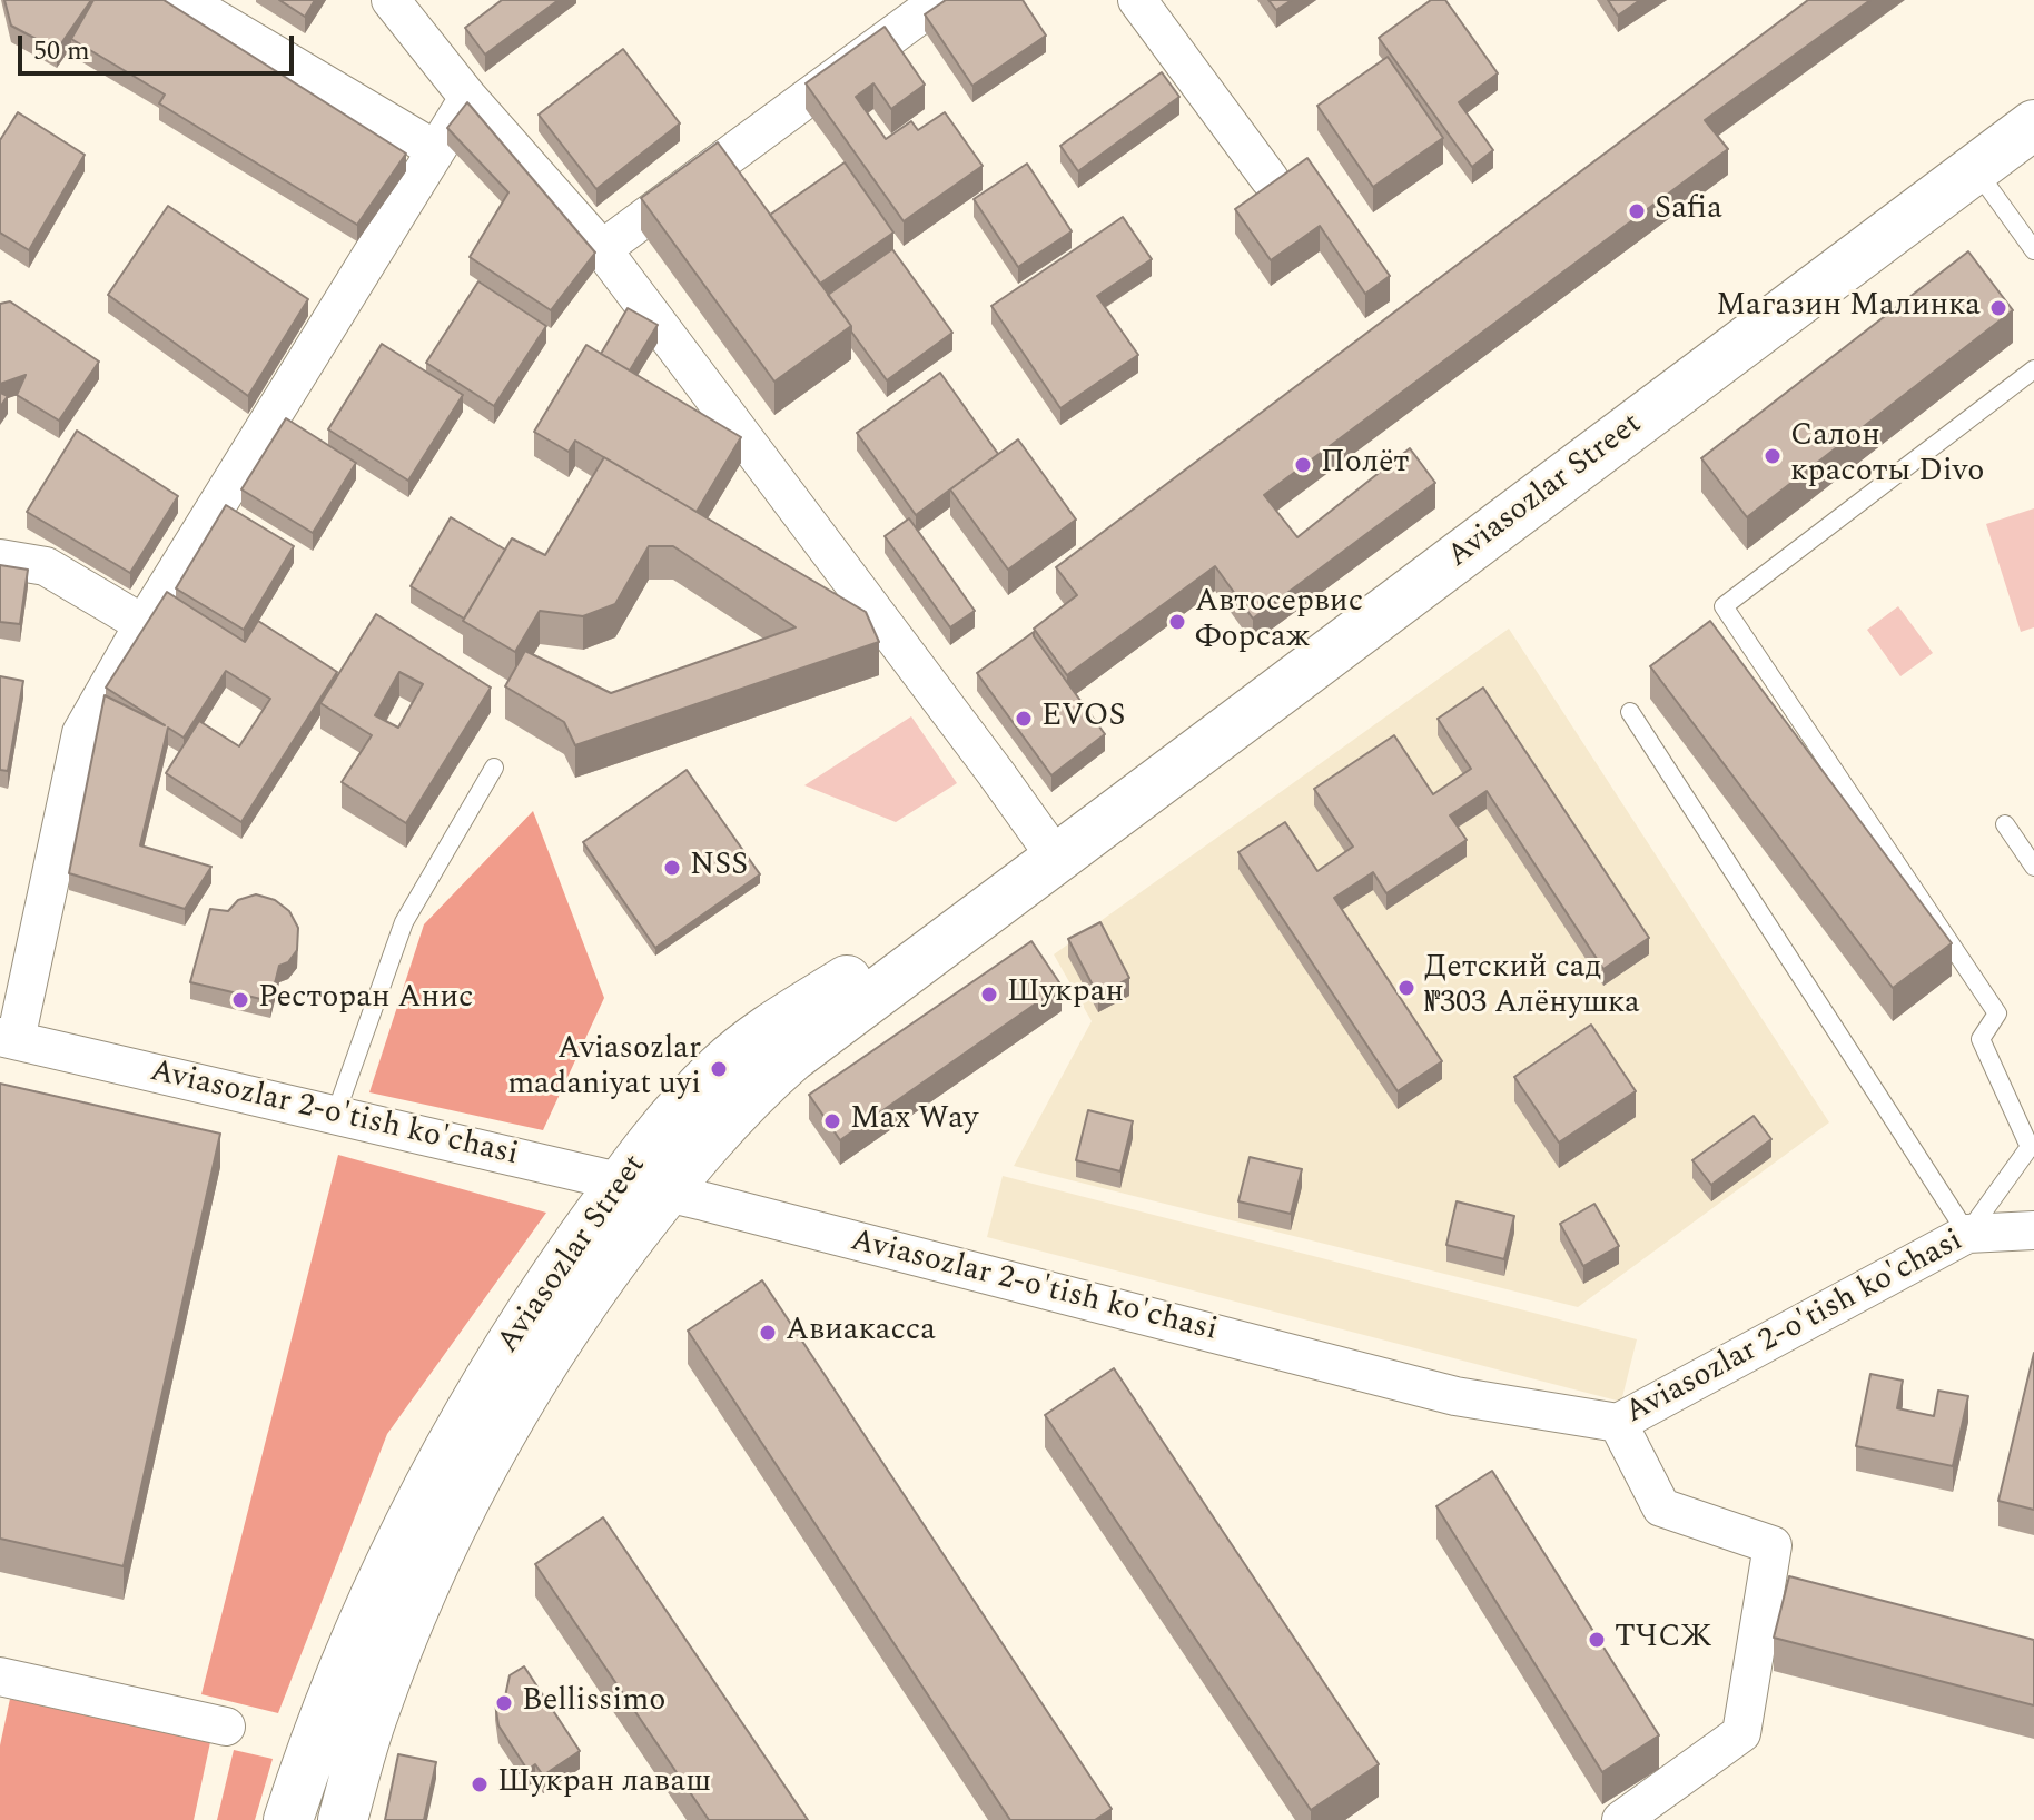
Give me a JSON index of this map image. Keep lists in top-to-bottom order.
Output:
{
  "streets": {
    "main road": ["Aviasozlar Street"],
    "street": ["Aviasozlar 2-o'tish ko'chasi"]
  },
  "crossings": [
    ["Aviasozlar Street", "Aviasozlar 2-o'tish ko'chasi"]
  ],
  "places": [
    "Safia",
    "Магазин Малинка",
    "Салон красоты Divo",
    "Полёт",
    "Автосервис Форсаж",
    "EVOS",
    "NSS",
    "Детский сад №303 Алёнушка",
    "Шукран",
    "Ресторан Анис",
    "Aviasozlar madaniyat uyi",
    "Max Way",
    "Авиакасса",
    "ТЧСЖ",
    "Bellissimo",
    "Шукран лаваш"
  ],
  "scale_bar": "50 m"
}
